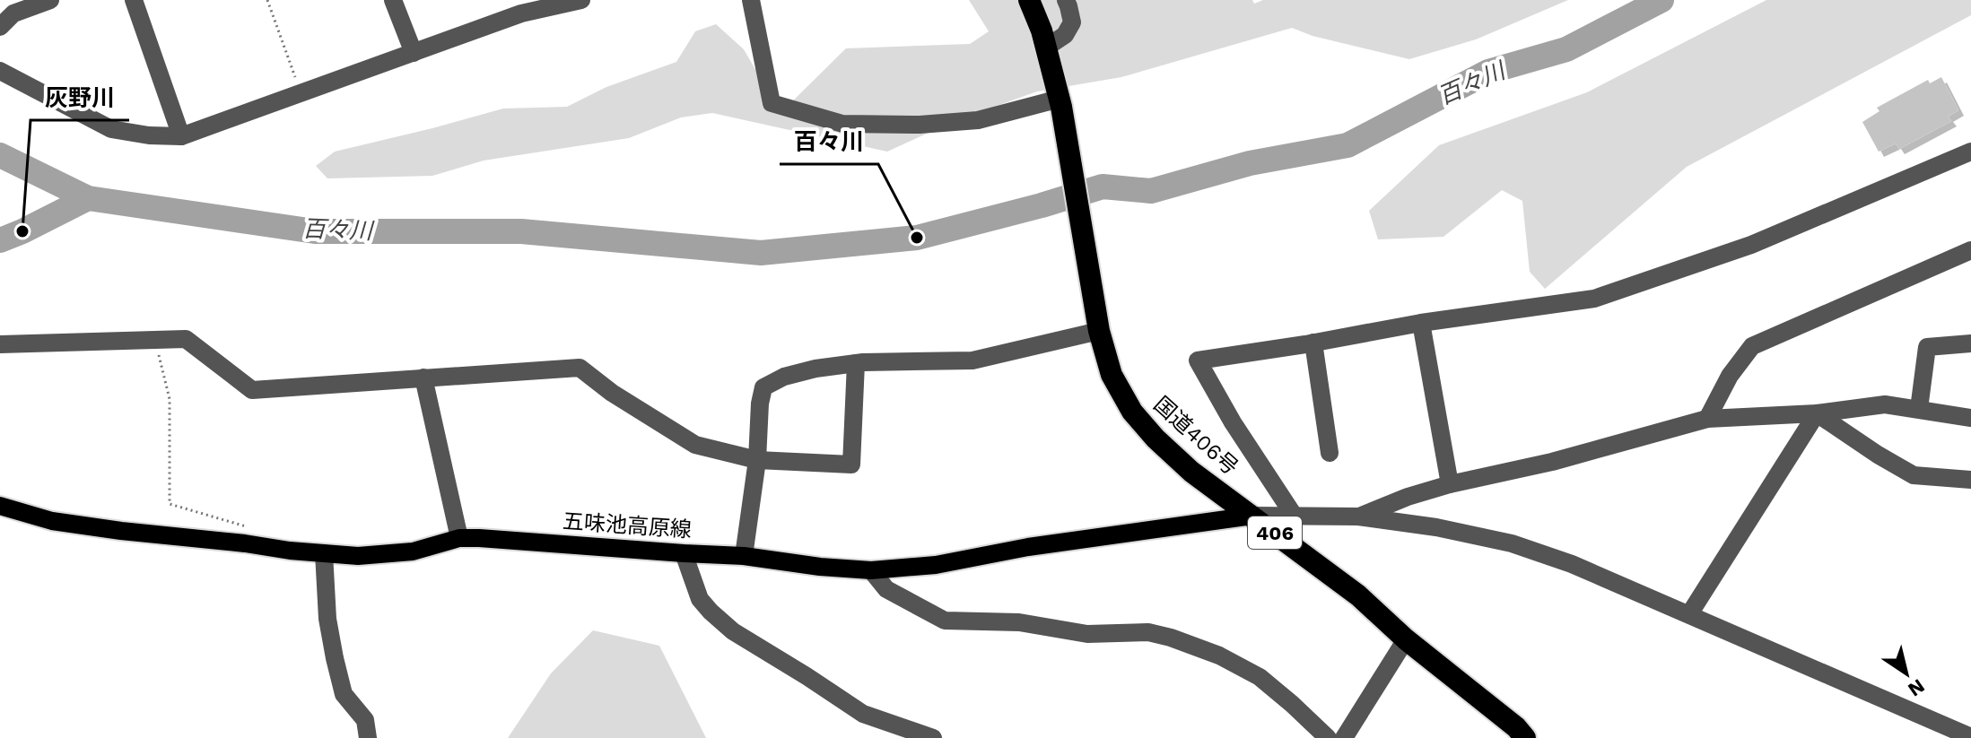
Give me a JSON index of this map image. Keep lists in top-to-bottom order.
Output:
{
  "streets": {
    "highway": ["国道406号", "406"],
    "main road": ["五味池高原線"]
  },
  "crossings": [
    ["国道406号", "五味池高原線"]
  ],
  "water": ["百々川"],
  "places": ["灰野川", "百々川"],
  "north": "bottom right"
}
